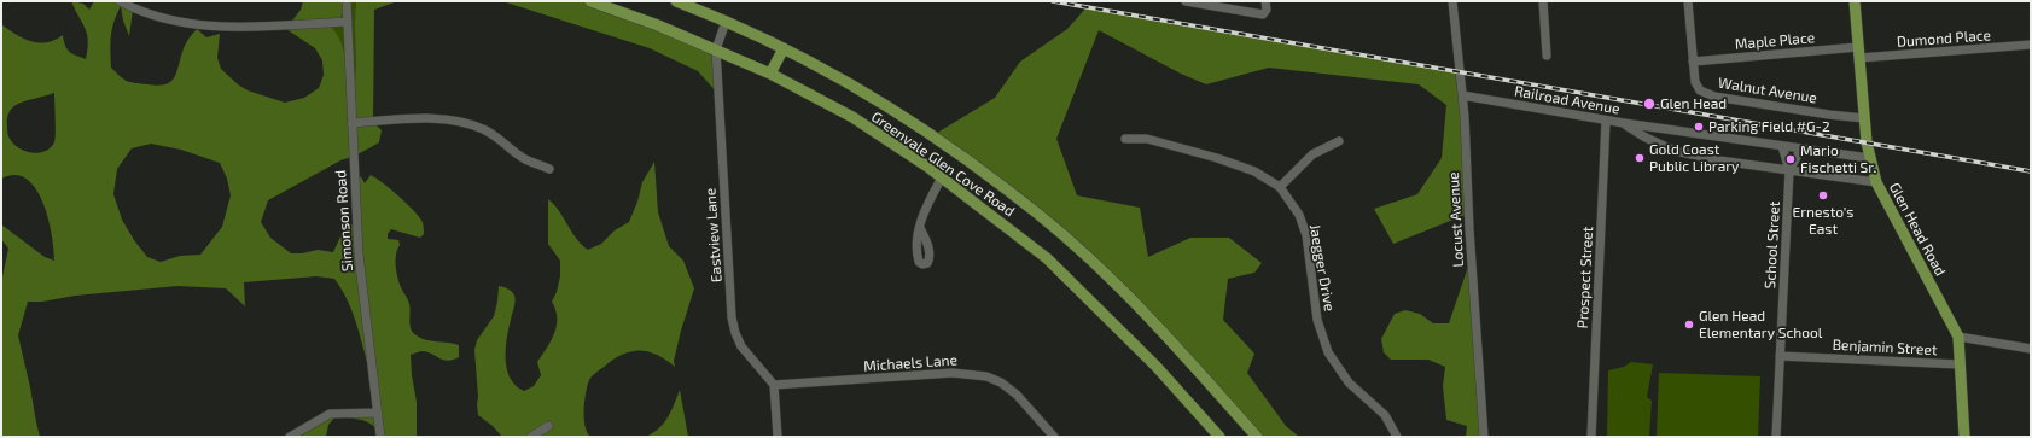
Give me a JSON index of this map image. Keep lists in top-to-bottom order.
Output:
{
  "streets": {
    "main road": ["Greenvale Glen Cove Road", "Glen Head Road"],
    "street": [
      "Dumond Place",
      "Maple Place",
      "Walnut Avenue",
      "Railroad Avenue",
      "Locust Avenue",
      "Simonson Road",
      "Eastview Lane",
      "School Street",
      "Jaegger Drive",
      "Prospect Street",
      "Benjamin Street",
      "Michaels Lane"
    ]
  },
  "crossings": [
    ["Dumond Place", "Maple Place"],
    ["Dumond Place", "Glen Head Road"],
    ["Maple Place", "Walnut Avenue"],
    ["Maple Place", "Glen Head Road"],
    ["Walnut Avenue", "Glen Head Road"],
    ["Railroad Avenue", "Locust Avenue"],
    ["Railroad Avenue", "Glen Head Road"],
    ["Railroad Avenue", "School Street"],
    ["Railroad Avenue", "Prospect Street"],
    ["Greenvale Glen Cove Road", "Eastview Lane"],
    ["Glen Head Road", "Benjamin Street"],
    ["Eastview Lane", "Michaels Lane"],
    ["School Street", "Benjamin Street"]
  ],
  "places": [
    "Glen Head",
    "Parking Field #G-2",
    "Gold Coast Public Library",
    "Mario Fischetti Sr.",
    "Ernesto's East",
    "Glen Head Elementary School"
  ]
}
